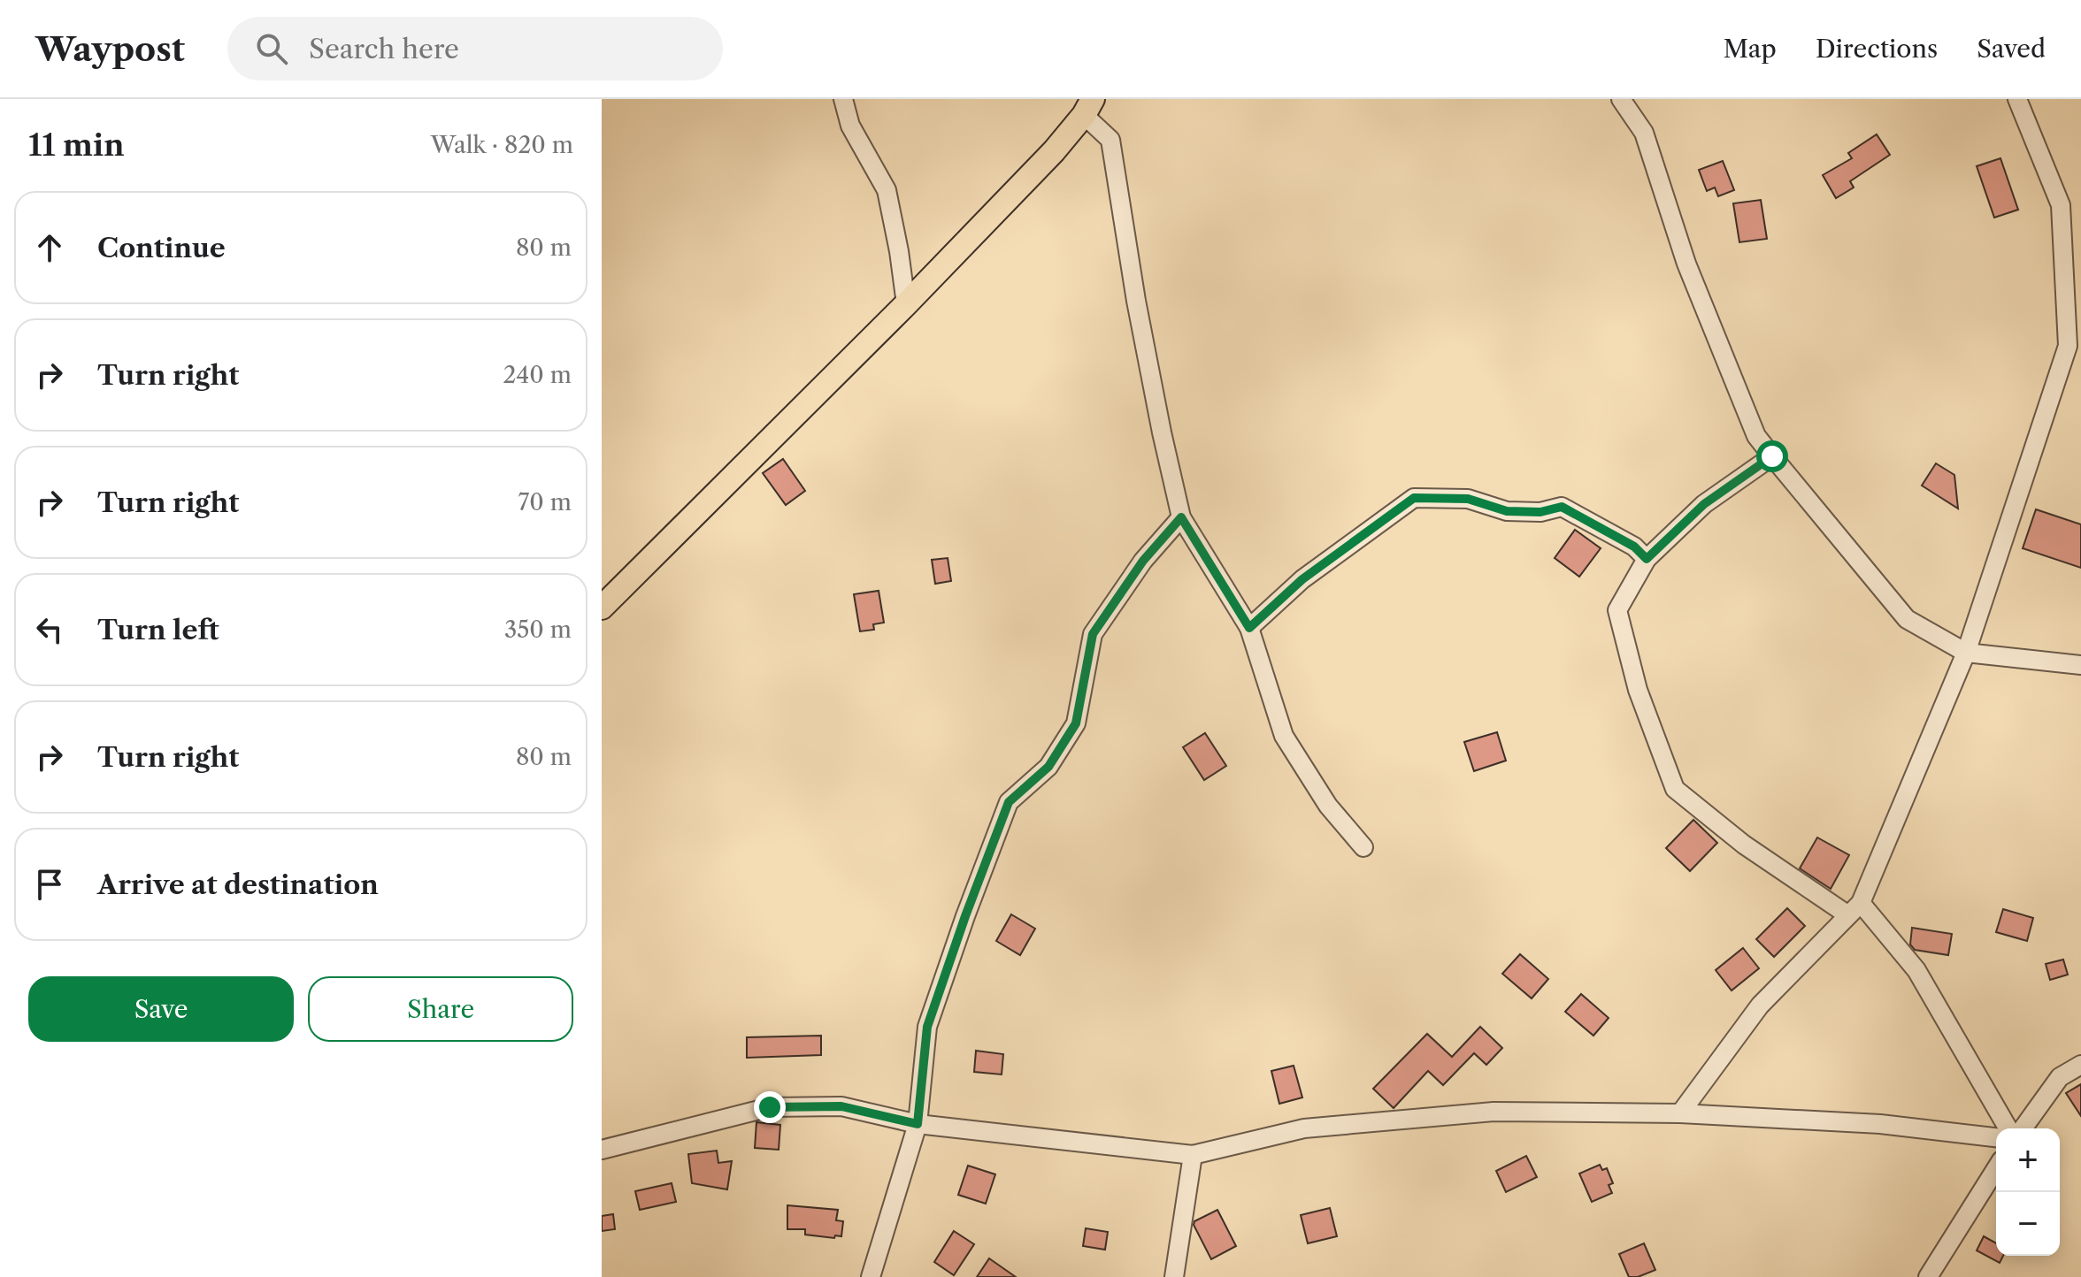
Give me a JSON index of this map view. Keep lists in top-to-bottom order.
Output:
{
  "page": {
    "header": "Waypost",
    "search": "Search here",
    "nav": ["Map", "Directions", "Saved"],
    "heading": ["11 min", "Walk · 820 m"],
    "list": [
      ["Continue", "80 m"],
      ["Turn right", "240 m"],
      ["Turn right", "70 m"],
      ["Turn left", "350 m"],
      ["Turn right", "80 m"],
      "Arrive at destination"
    ],
    "buttons": ["Save", "Share"],
    "map_buttons": ["+", "−"]
  }
}
